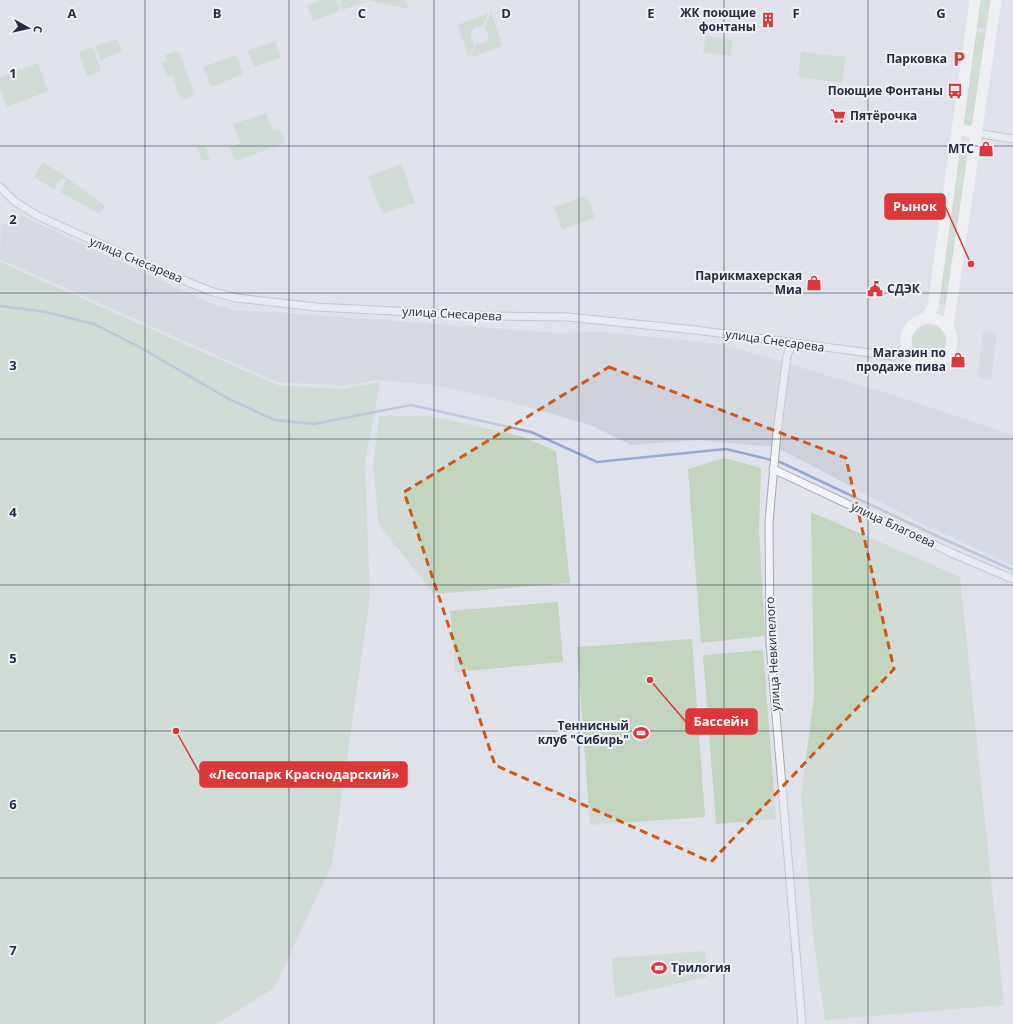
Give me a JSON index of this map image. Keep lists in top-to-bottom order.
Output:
{
  "streets": {
    "street": ["улица Снесарева", "улица Благоева", "улица Невкипелого"]
  },
  "crossings": [
    ["улица Снесарева", "улица Невкипелого"],
    ["улица Благоева", "улица Невкипелого"]
  ],
  "places": {
    "building": ["ЖК поющие фонтаны"],
    "parking": ["Парковка"],
    "bus stop": ["Поющие Фонтаны"],
    "supermarket": ["Пятёрочка"],
    "shop": ["МТС", "Парикмахерская Миа", "Магазин по продаже пива"],
    "other": ["Рынок", "Бассейн", "«Лесопарк Краснодарский»"],
    "public building": ["СДЭК"],
    "sports": ["Теннисный клуб \"Сибирь\"", "Трилогия"]
  },
  "north": "right",
  "grid": {
    "columns": [
      "A",
      "B",
      "C",
      "D",
      "E",
      "F",
      "G"
    ],
    "rows": [
      "1",
      "2",
      "3",
      "4",
      "5",
      "6",
      "7"
    ]
  }
}
